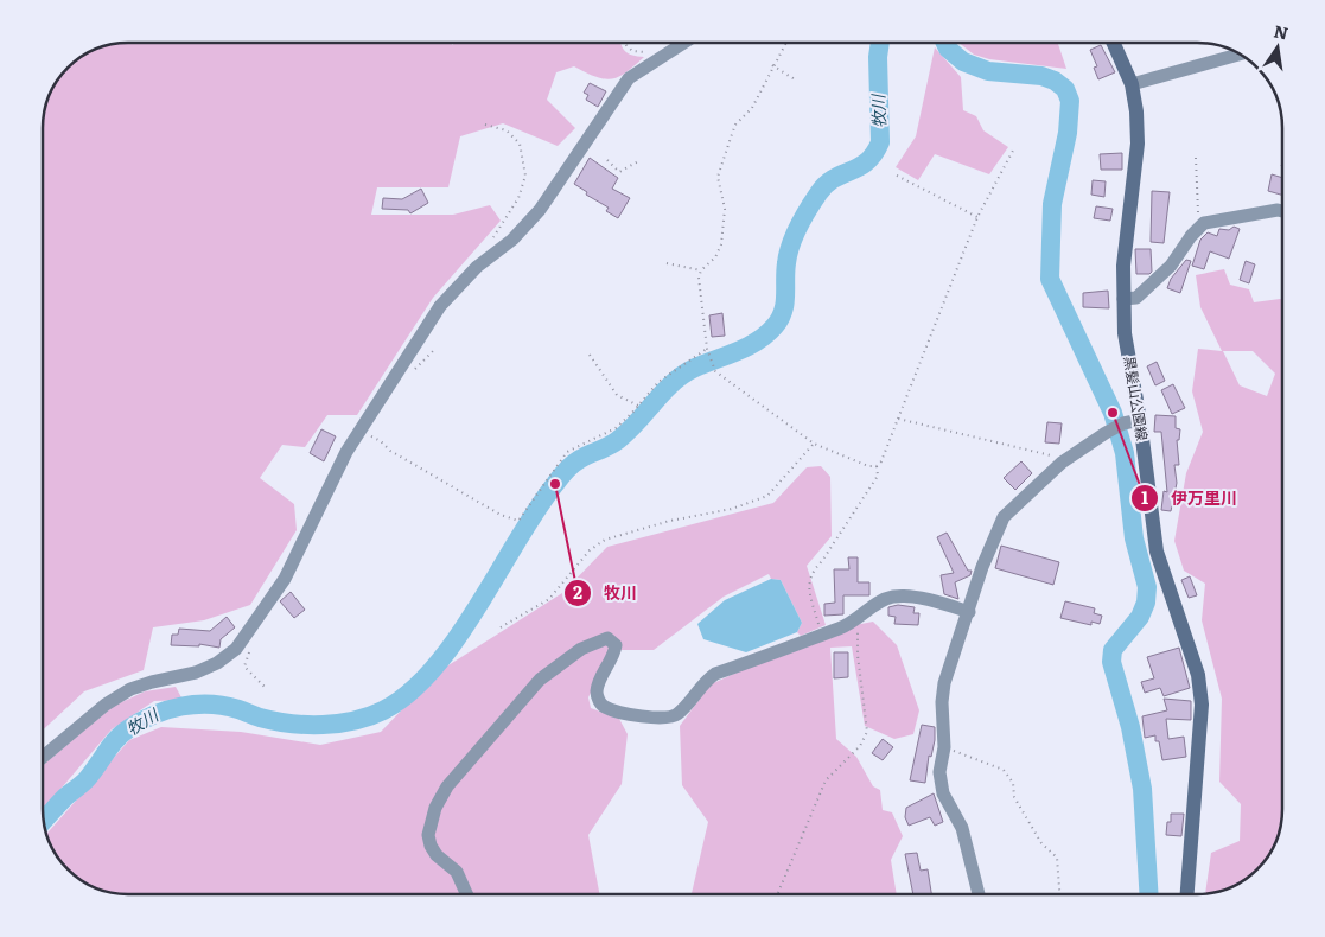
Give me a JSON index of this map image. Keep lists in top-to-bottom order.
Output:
{
  "streets": {
    "main road": ["黒髪山公園線"]
  },
  "water": ["牧川"],
  "places": ["伊万里川", "牧川"],
  "north": "top"
}
